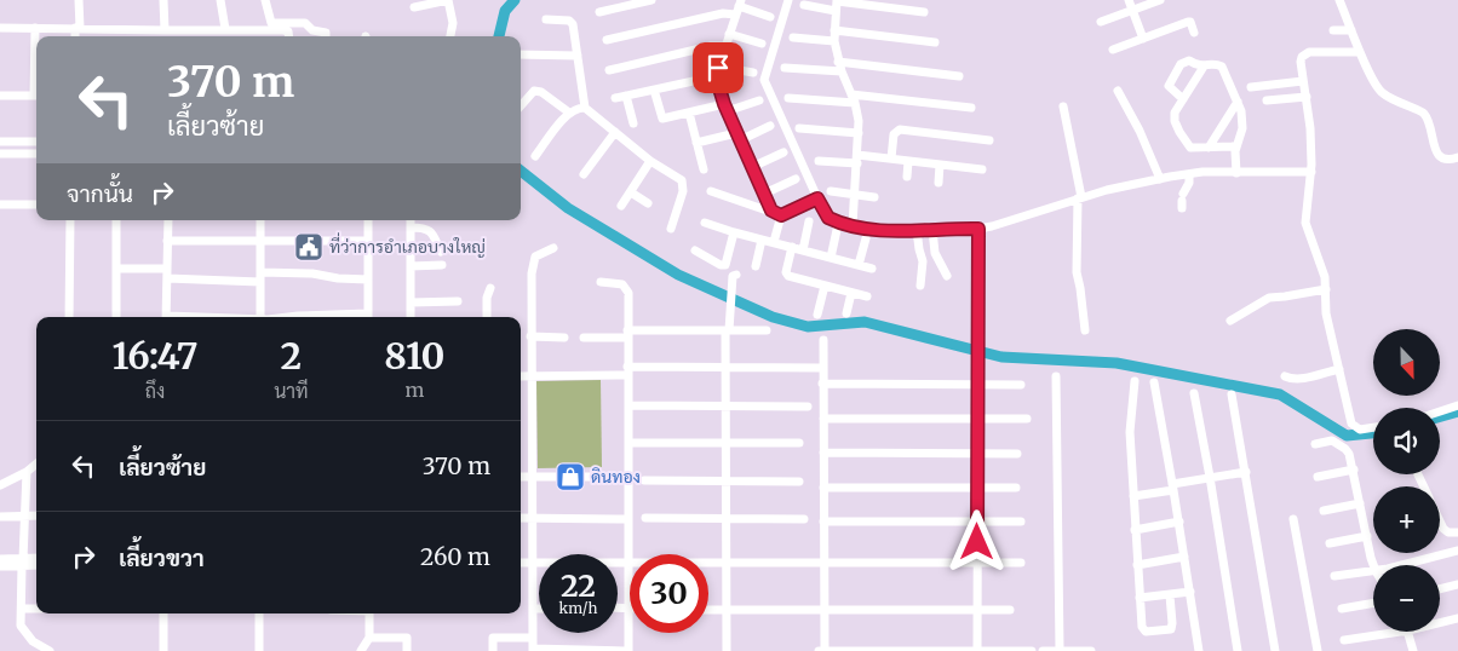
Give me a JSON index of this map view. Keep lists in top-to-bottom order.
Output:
{
  "places": {
    "public building": ["ที่ว่าการอำเภอบางใหญ่"],
    "shop": ["ดินทอง"]
  },
  "north": "bottom",
  "page": {
    "turn": ["370 m", "เลี้ยวซ้าย"],
    "then": "จากนั้น",
    "eta": [
      "16:47",
      "ถึง",
      "2",
      "นาที",
      "810",
      "m"
    ],
    "map_buttons": ["+", "−"],
    "list": [
      {
        "name": "เลี้ยวซ้าย",
        "value": "370 m"
      },
      {
        "name": "เลี้ยวขวา",
        "value": "260 m"
      }
    ],
    "speed": "22 km/h",
    "limit": "30"
  }
}
